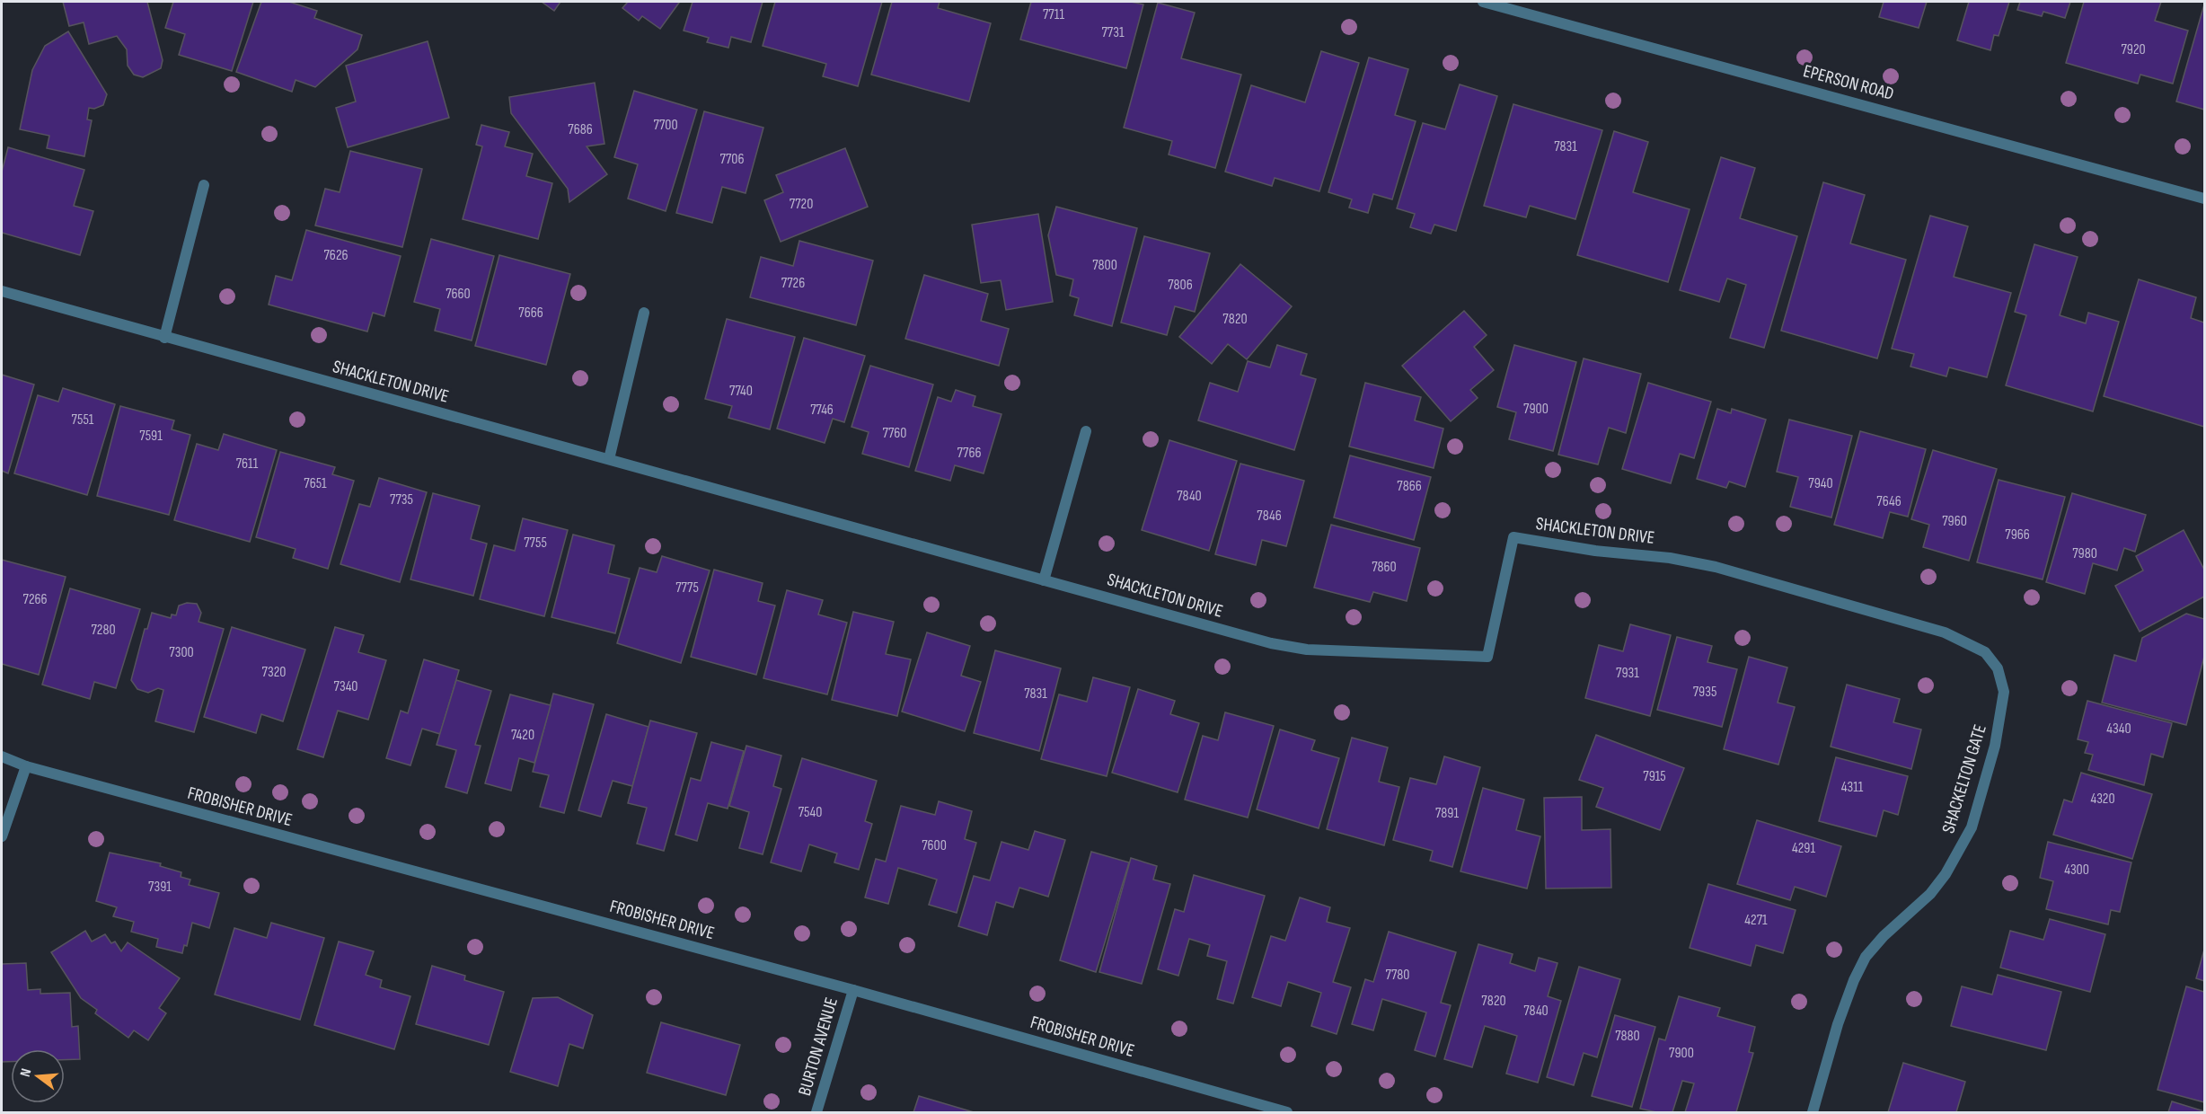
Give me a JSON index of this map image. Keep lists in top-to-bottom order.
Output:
{
  "streets": {
    "street": [
      "EPERSON ROAD",
      "SHACKLETON DRIVE",
      "SHACKELTON GATE",
      "FROBISHER DRIVE",
      "BURTON AVENUE"
    ]
  },
  "crossings": [
    ["SHACKLETON DRIVE", "SHACKELTON GATE"],
    ["FROBISHER DRIVE", "BURTON AVENUE"]
  ],
  "house_numbers": [
    "7711",
    "7731",
    "7920",
    "7700",
    "7686",
    "7831",
    "7706",
    "7720",
    "7626",
    "7800",
    "7726",
    "7806",
    "7660",
    "7666",
    "7820",
    "7740",
    "7900",
    "7746",
    "7551",
    "7760",
    "7591",
    "7766",
    "7611",
    "7651",
    "7940",
    "7866",
    "7840",
    "7735",
    "7646",
    "7846",
    "7960",
    "7966",
    "7755",
    "7980",
    "7860",
    "7775",
    "7266",
    "7280",
    "7300",
    "7320",
    "7931",
    "7340",
    "7935",
    "7831",
    "4340",
    "7420",
    "7915",
    "4311",
    "4320",
    "7540",
    "7891",
    "7600",
    "4291",
    "4300",
    "7391",
    "4271",
    "7780",
    "7820",
    "7840",
    "7880",
    "7900"
  ],
  "north": "left"
}
